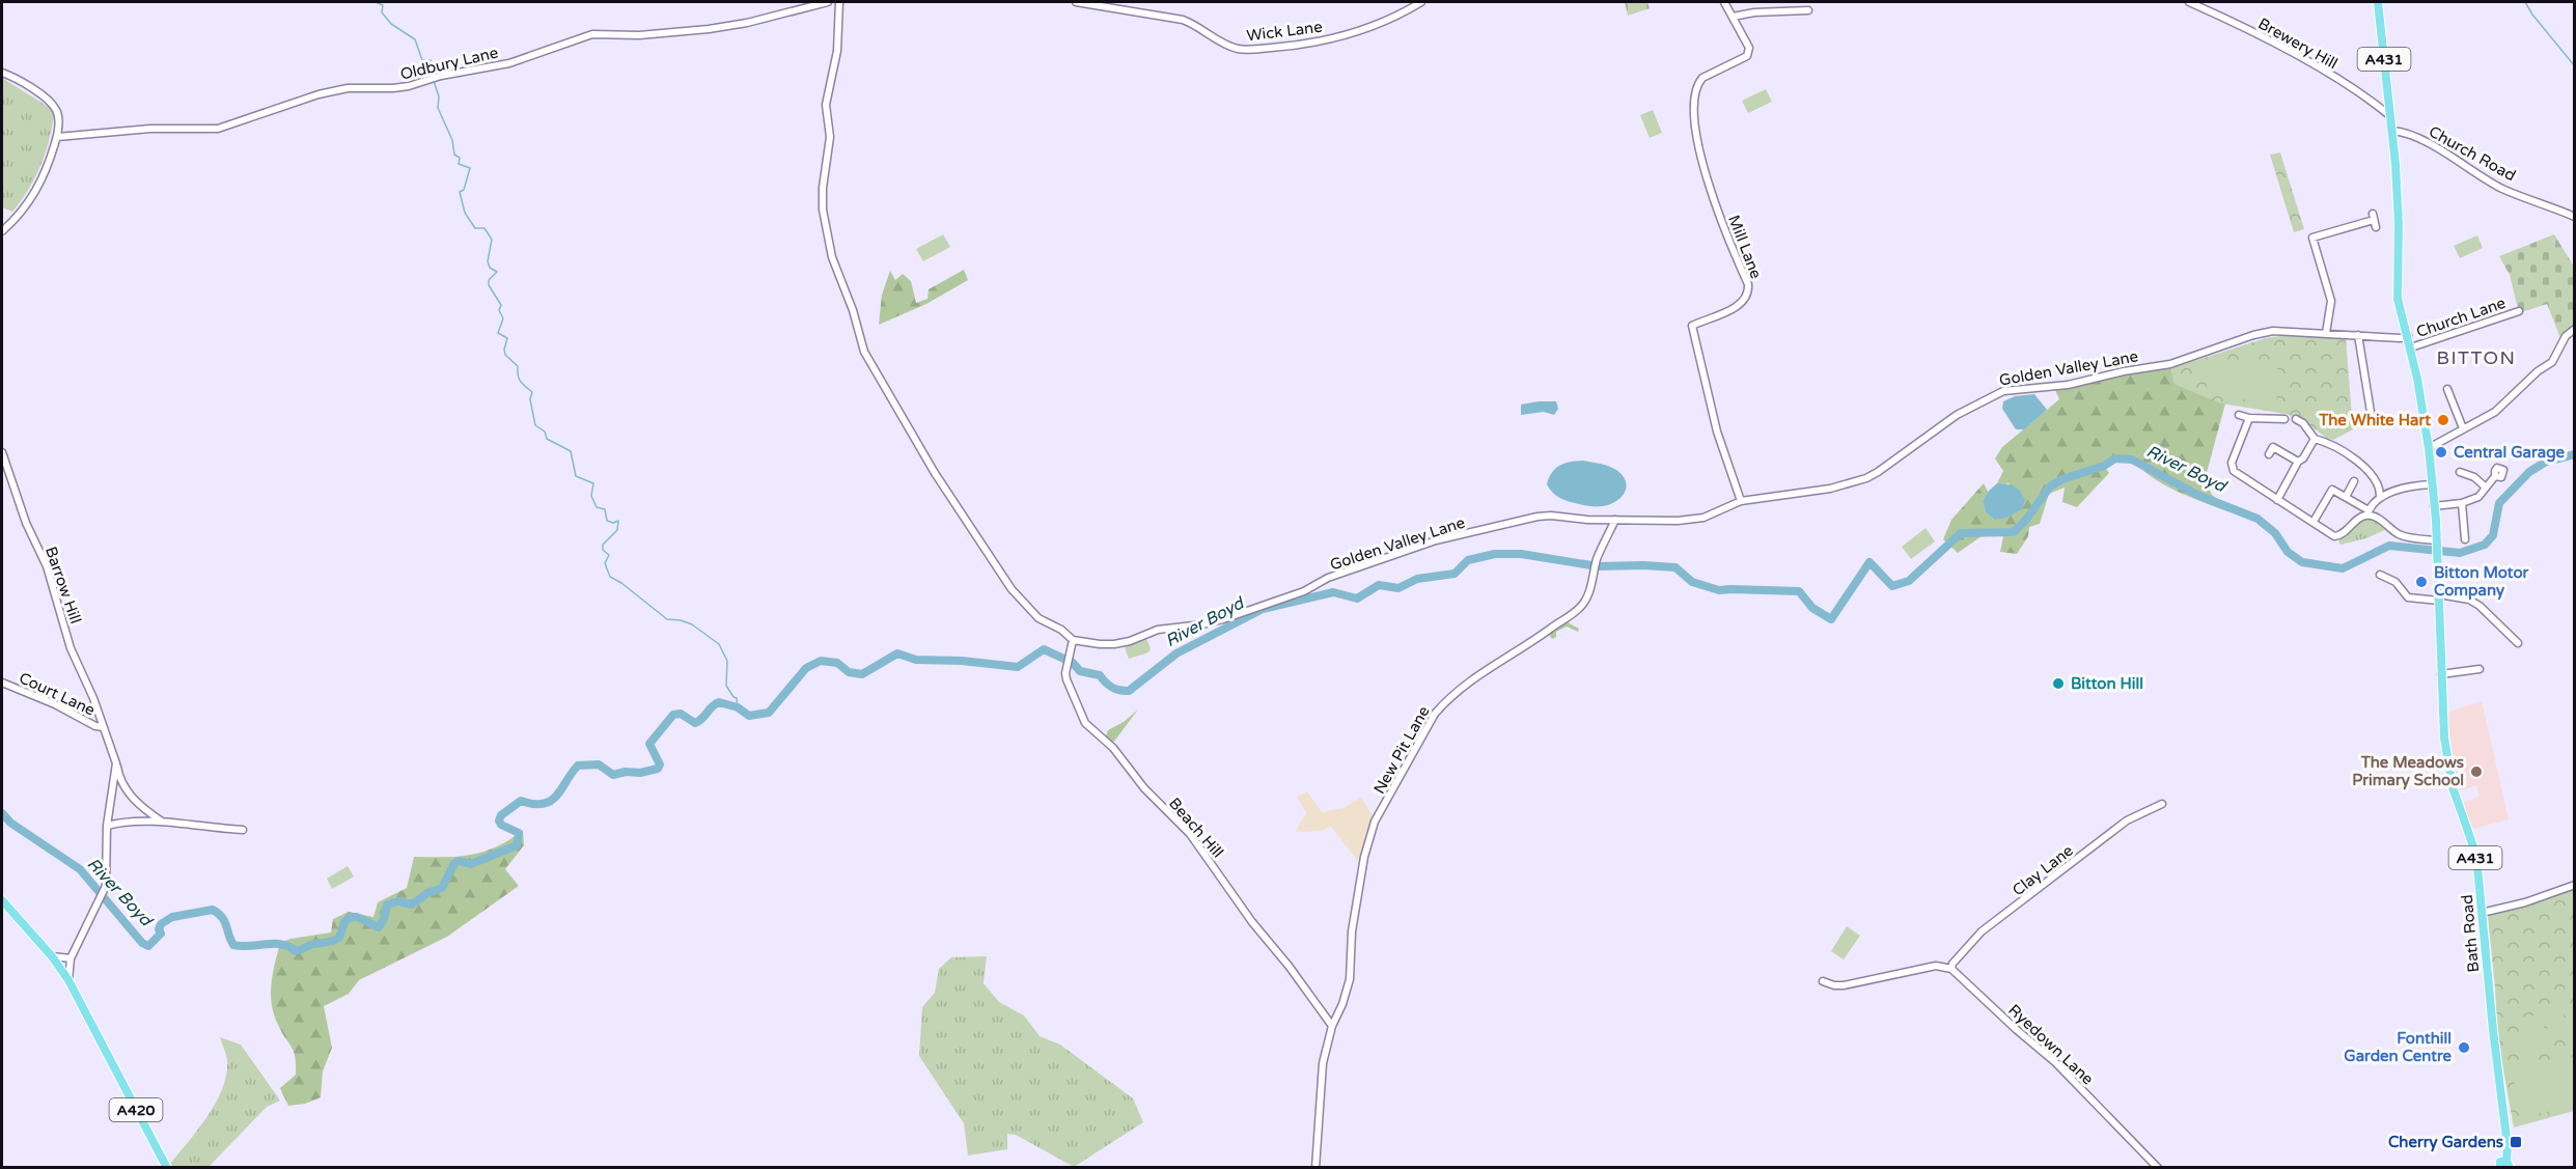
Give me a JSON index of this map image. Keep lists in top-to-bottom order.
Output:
{
  "streets": {
    "main road": ["A431", "Bath Road", "A420"],
    "street": [
      "Wick Lane",
      "Brewery Hill",
      "Oldbury Lane",
      "Church Road",
      "Mill Lane",
      "Church Lane",
      "Golden Valley Lane",
      "Barrow Hill",
      "Court Lane",
      "New Pit Lane",
      "Beach Hill",
      "Clay Lane",
      "Ryedown Lane"
    ]
  },
  "crossings": [
    ["Brewery Hill", "A431"],
    ["A431", "Church Road"],
    ["A431", "Church Lane"],
    ["A431", "Golden Valley Lane"],
    ["A431", "Bath Road"],
    ["Mill Lane", "Golden Valley Lane"],
    ["Golden Valley Lane", "New Pit Lane"],
    ["Golden Valley Lane", "Beach Hill"],
    ["Barrow Hill", "Court Lane"],
    ["New Pit Lane", "Beach Hill"],
    ["Clay Lane", "Ryedown Lane"]
  ],
  "districts": ["BITTON"],
  "water": ["River Boyd"],
  "places": {
    "other": [
      "The White Hart",
      "Central Garage",
      "Bitton Motor Company",
      "Bitton Hill",
      "The Meadows Primary School",
      "Fonthill Garden Centre"
    ],
    "transit": ["Cherry Gardens"]
  }
}
